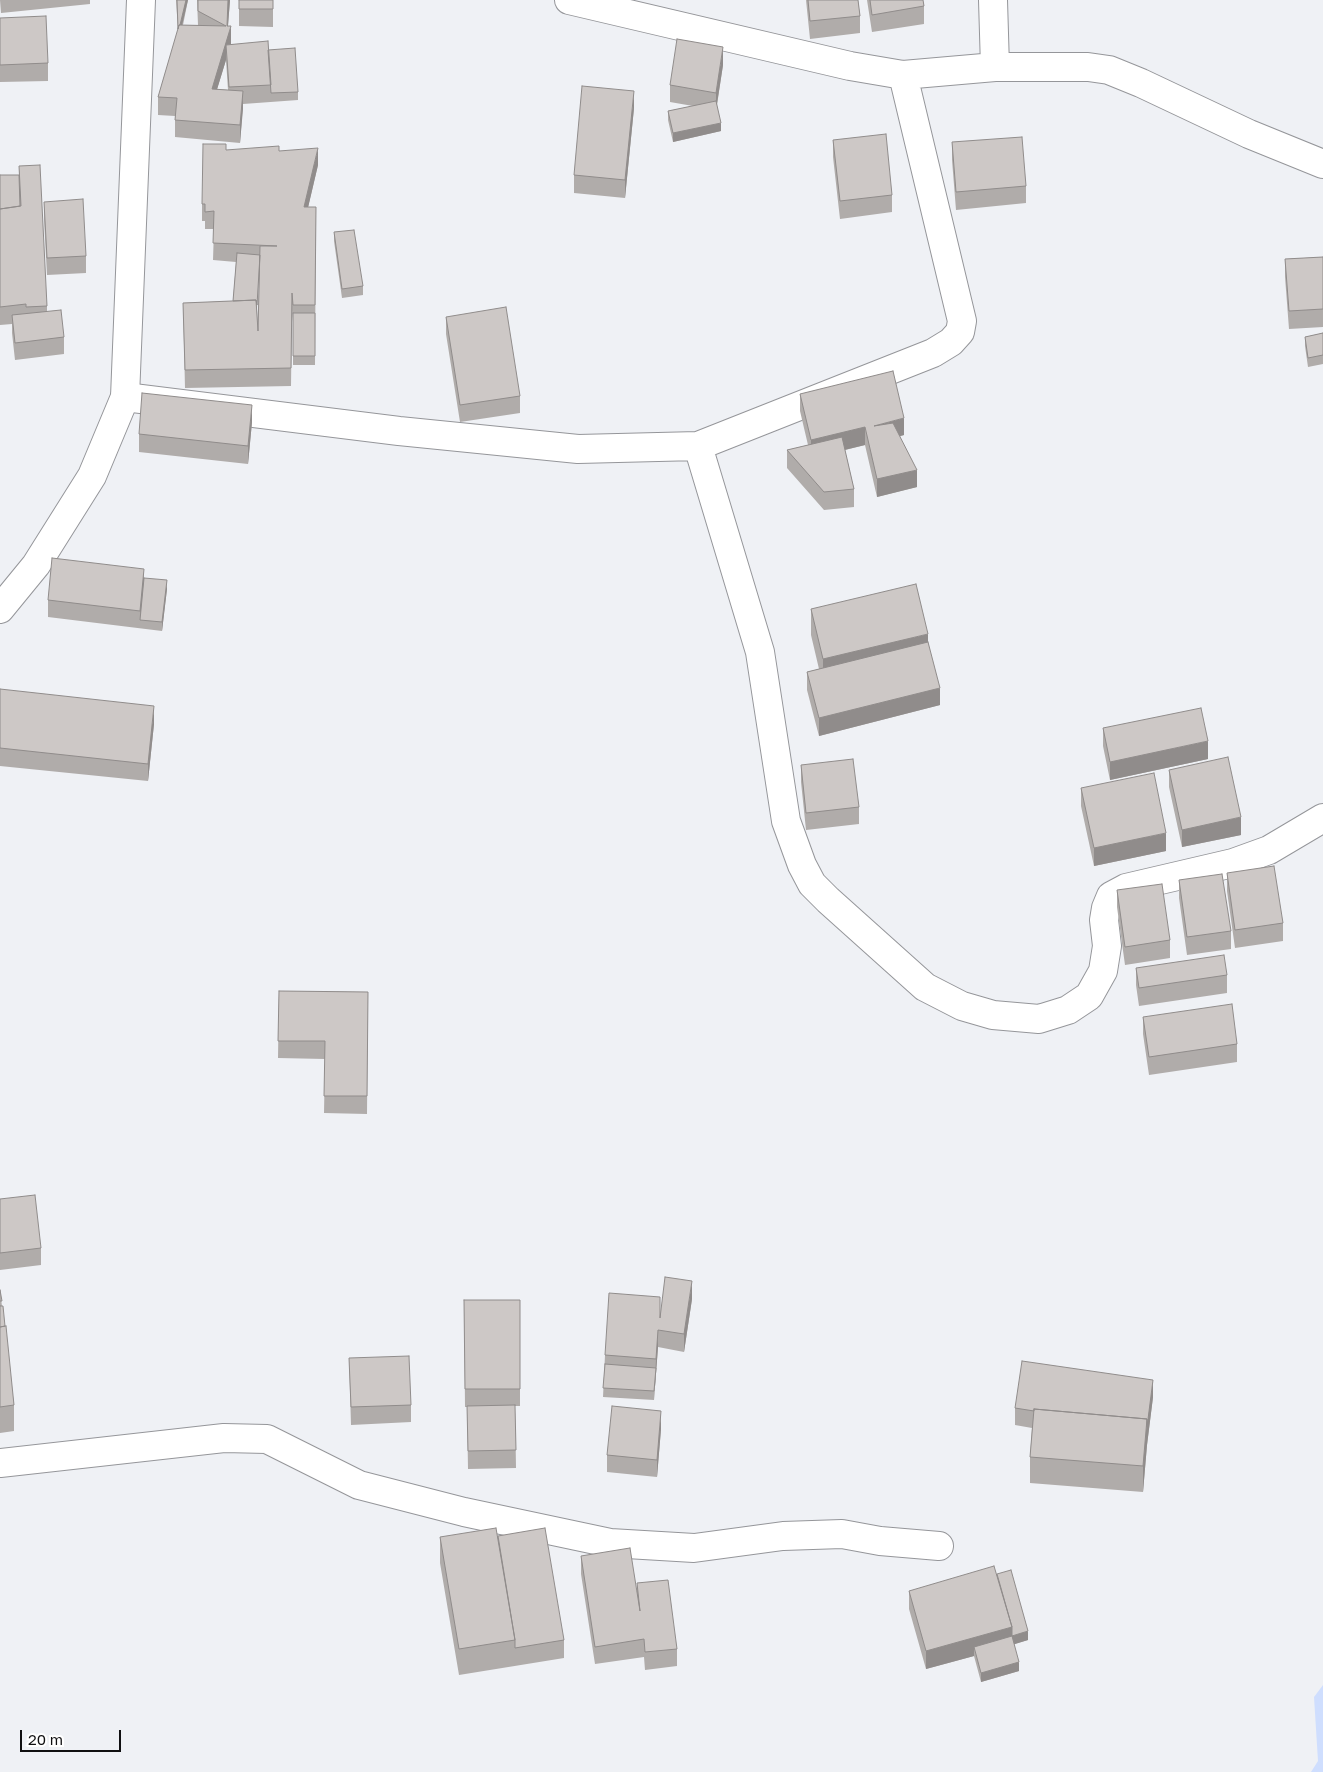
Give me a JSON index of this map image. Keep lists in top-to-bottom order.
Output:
{
  "scale_bar": "20 m"
}
